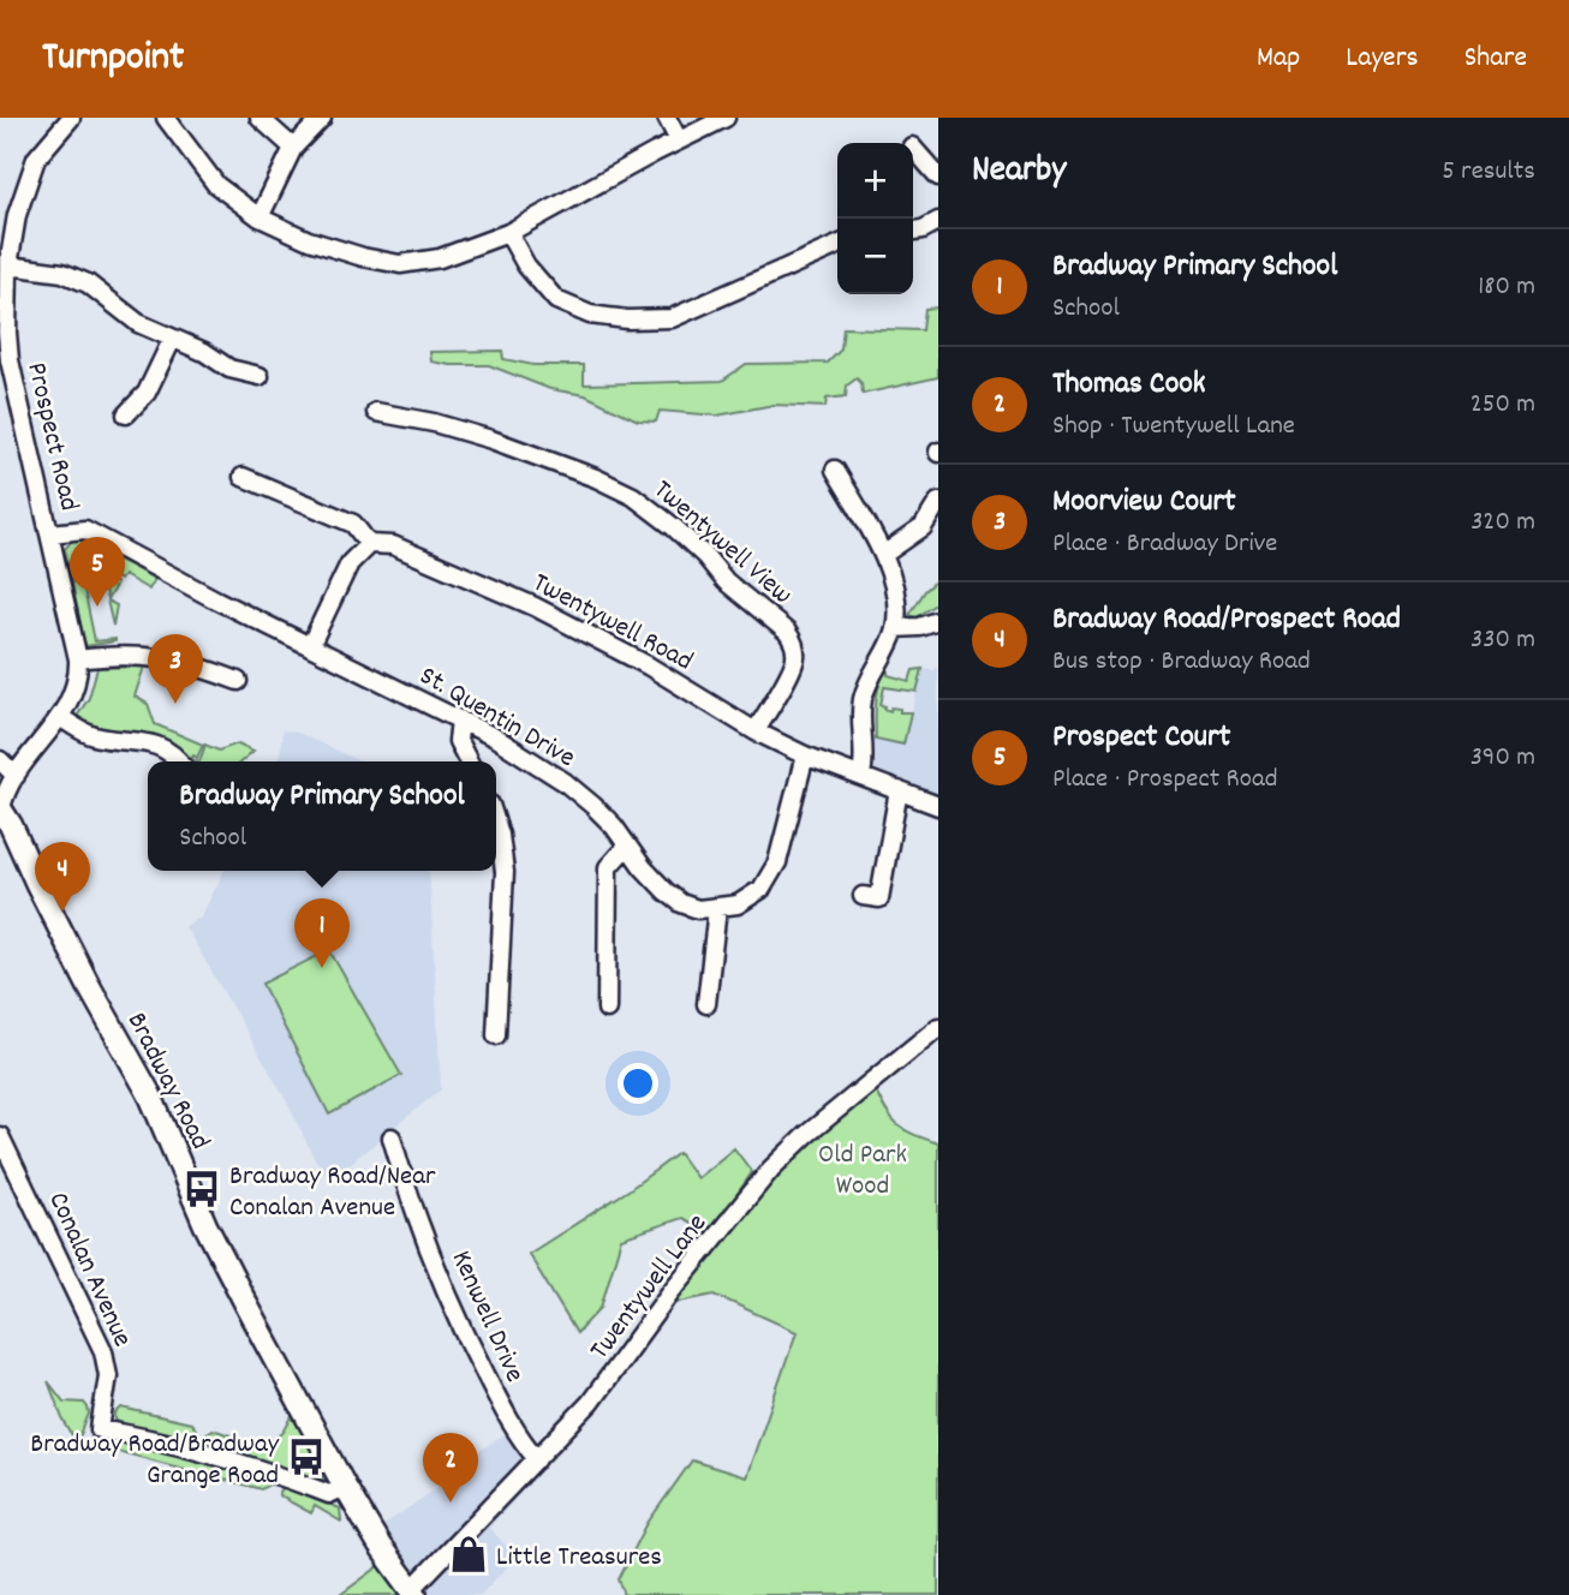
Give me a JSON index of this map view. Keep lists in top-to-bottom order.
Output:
{
  "streets": {
    "main road": ["Bradway Road"],
    "street": [
      "Prospect Road",
      "Twentywell View",
      "Twentywell Road",
      "St. Quentin Drive",
      "Conalan Avenue",
      "Twentywell Lane",
      "Kenwell Drive"
    ]
  },
  "crossings": [
    ["Prospect Road", "St. Quentin Drive"],
    ["Prospect Road", "Bradway Road"],
    ["Twentywell View", "Twentywell Road"],
    ["Bradway Road", "Conalan Avenue"],
    ["Bradway Road", "Twentywell Lane"],
    ["Twentywell Lane", "Kenwell Drive"]
  ],
  "parks": ["Old Park Wood"],
  "places": {
    "bus stop": ["Bradway Road/Near Conalan Avenue", "Bradway Road/Bradway Grange Road"],
    "shop": ["Little Treasures"]
  },
  "page": {
    "header": "Turnpoint",
    "nav": ["Map", "Layers", "Share"],
    "heading": ["Nearby", "5 results"],
    "map_buttons": ["+", "−"],
    "list": [
      {
        "mark": "1",
        "name": "Bradway Primary School",
        "note": "School",
        "value": "180 m"
      },
      {
        "mark": "2",
        "name": "Thomas Cook",
        "note": "Shop · Twentywell Lane",
        "value": "250 m"
      },
      {
        "mark": "3",
        "name": "Moorview Court",
        "note": "Place · Bradway Drive",
        "value": "320 m"
      },
      {
        "mark": "4",
        "name": "Bradway Road/Prospect Road",
        "note": "Bus stop · Bradway Road",
        "value": "330 m"
      },
      {
        "mark": "5",
        "name": "Prospect Court",
        "note": "Place · Prospect Road",
        "value": "390 m"
      }
    ],
    "pins": [
      "5",
      "3",
      "4",
      "1",
      "2"
    ],
    "popup": ["Bradway Primary School", "School"]
  }
}
